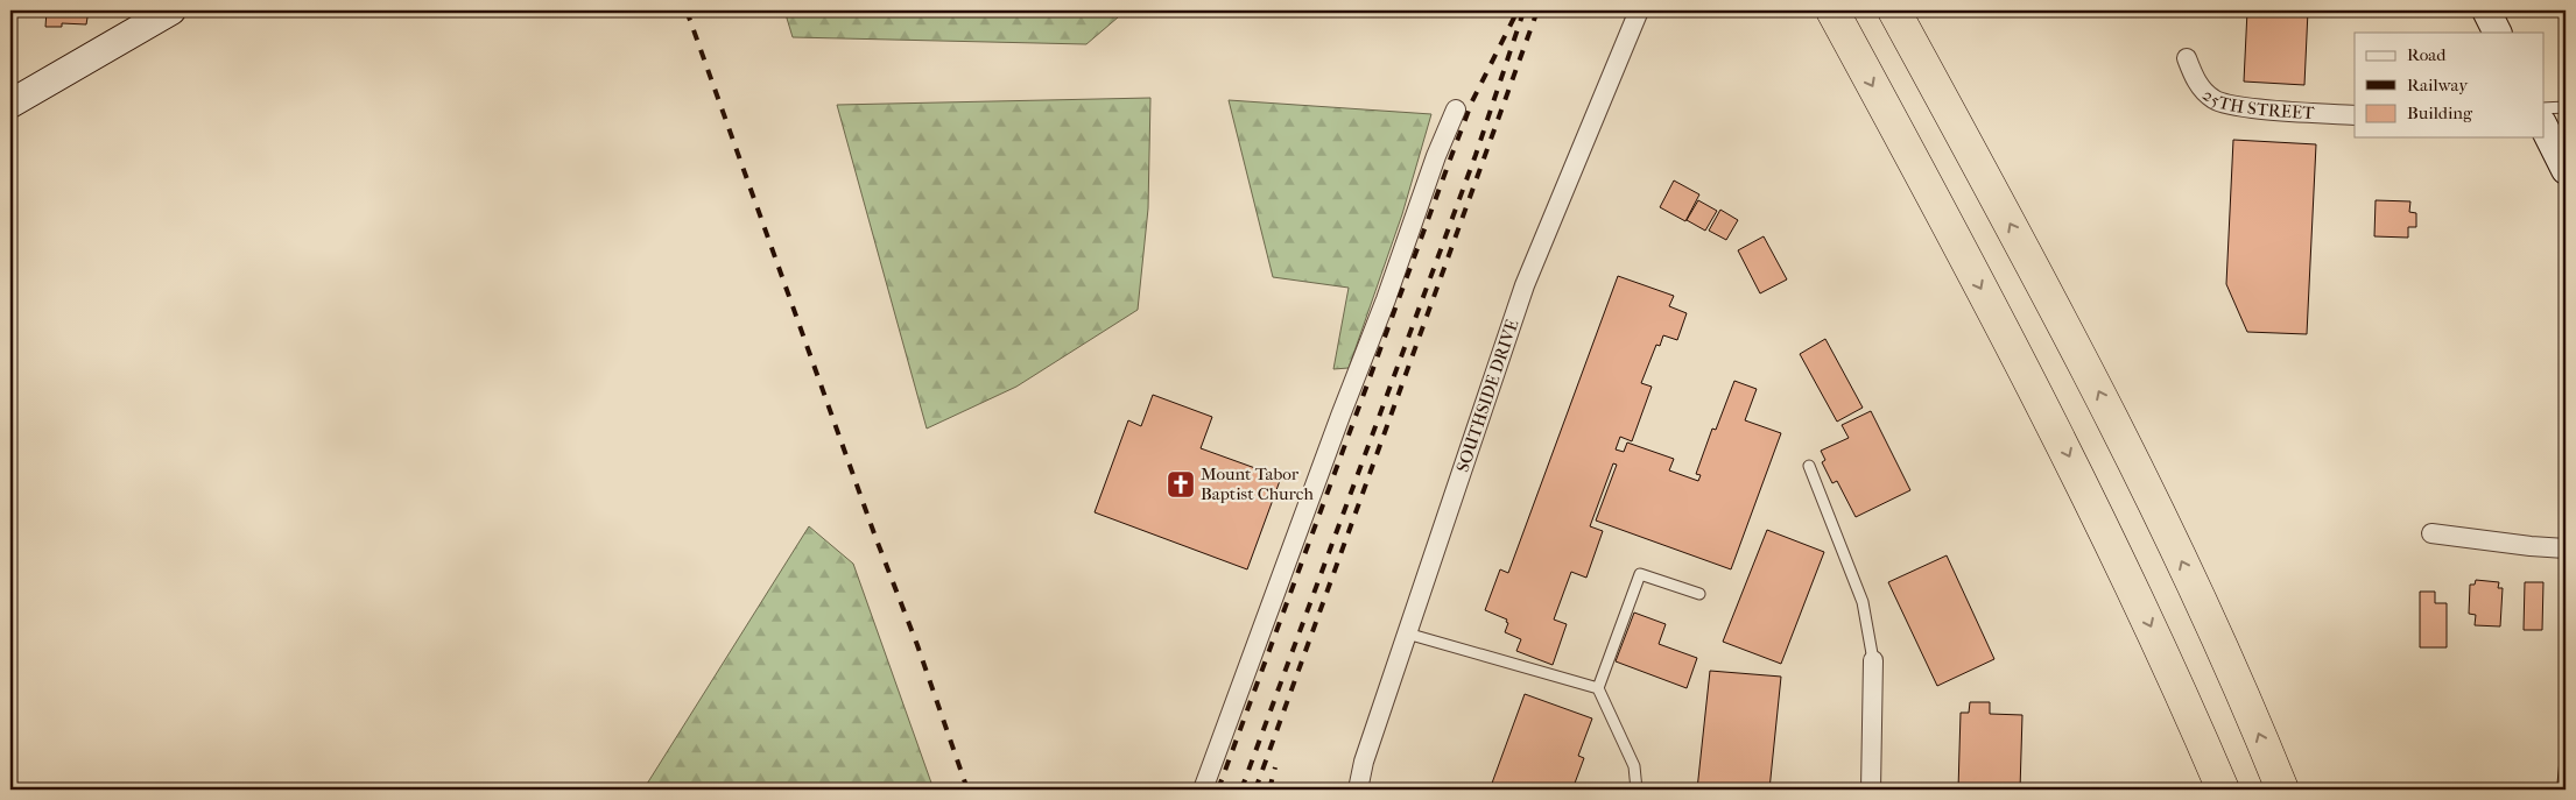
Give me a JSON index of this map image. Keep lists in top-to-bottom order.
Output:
{
  "streets": {
    "street": ["25TH STREET", "SOUTHSIDE DRIVE"]
  },
  "places": {
    "church": ["Mount Tabor Baptist Church"]
  },
  "legend": ["Road", "Railway", "Building"]
}
